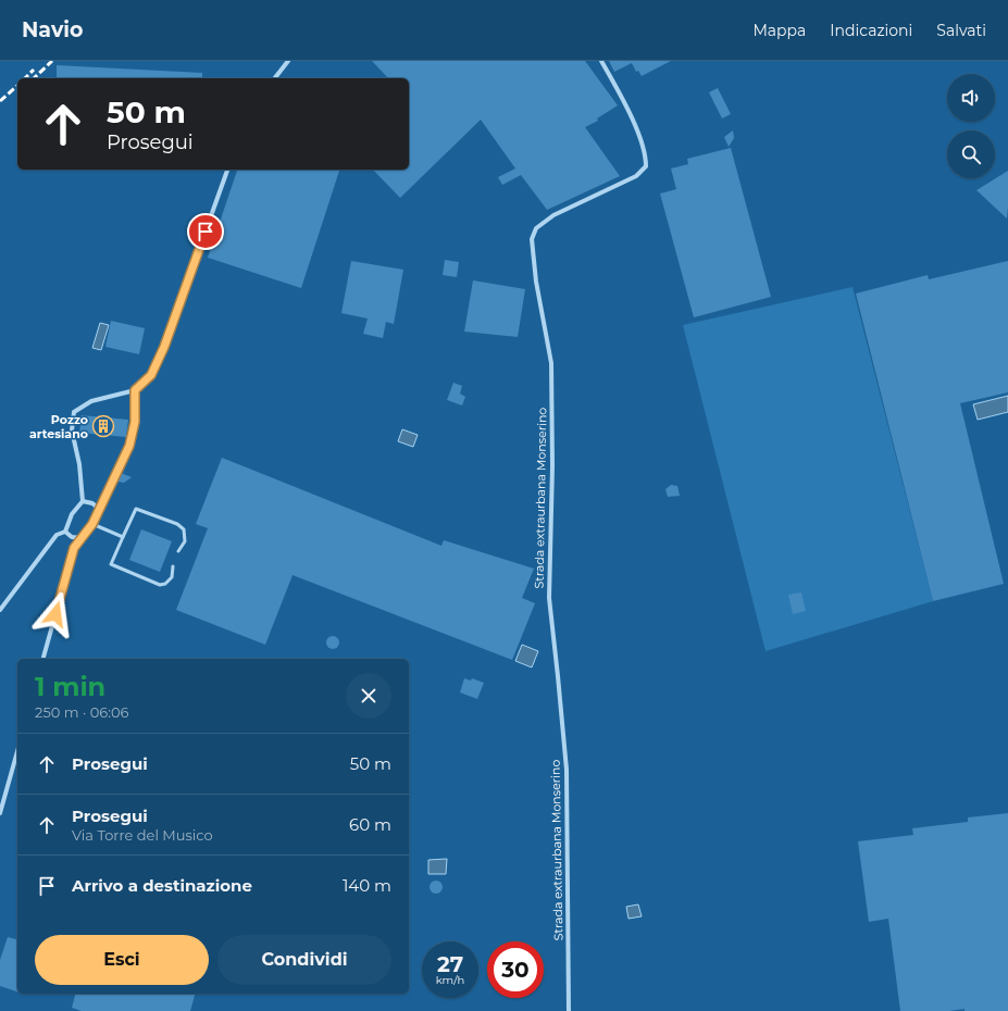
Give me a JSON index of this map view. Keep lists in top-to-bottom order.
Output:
{
  "streets": {
    "street": ["Strada extraurbana Monserino"]
  },
  "places": {
    "building": ["Pozzo artesiano"]
  },
  "page": {
    "header": "Navio",
    "nav": ["Mappa", "Indicazioni", "Salvati"],
    "turn": ["50 m", "Prosegui"],
    "heading": ["1 min", "250 m · 06:06"],
    "list": [
      {
        "name": "Prosegui",
        "value": "50 m"
      },
      {
        "name": "Prosegui",
        "note": "Via Torre del Musico",
        "value": "60 m"
      },
      {
        "name": "Arrivo a destinazione",
        "value": "140 m"
      }
    ],
    "buttons": ["Esci", "Condividi"],
    "speed": "27 km/h",
    "limit": "30"
  }
}
